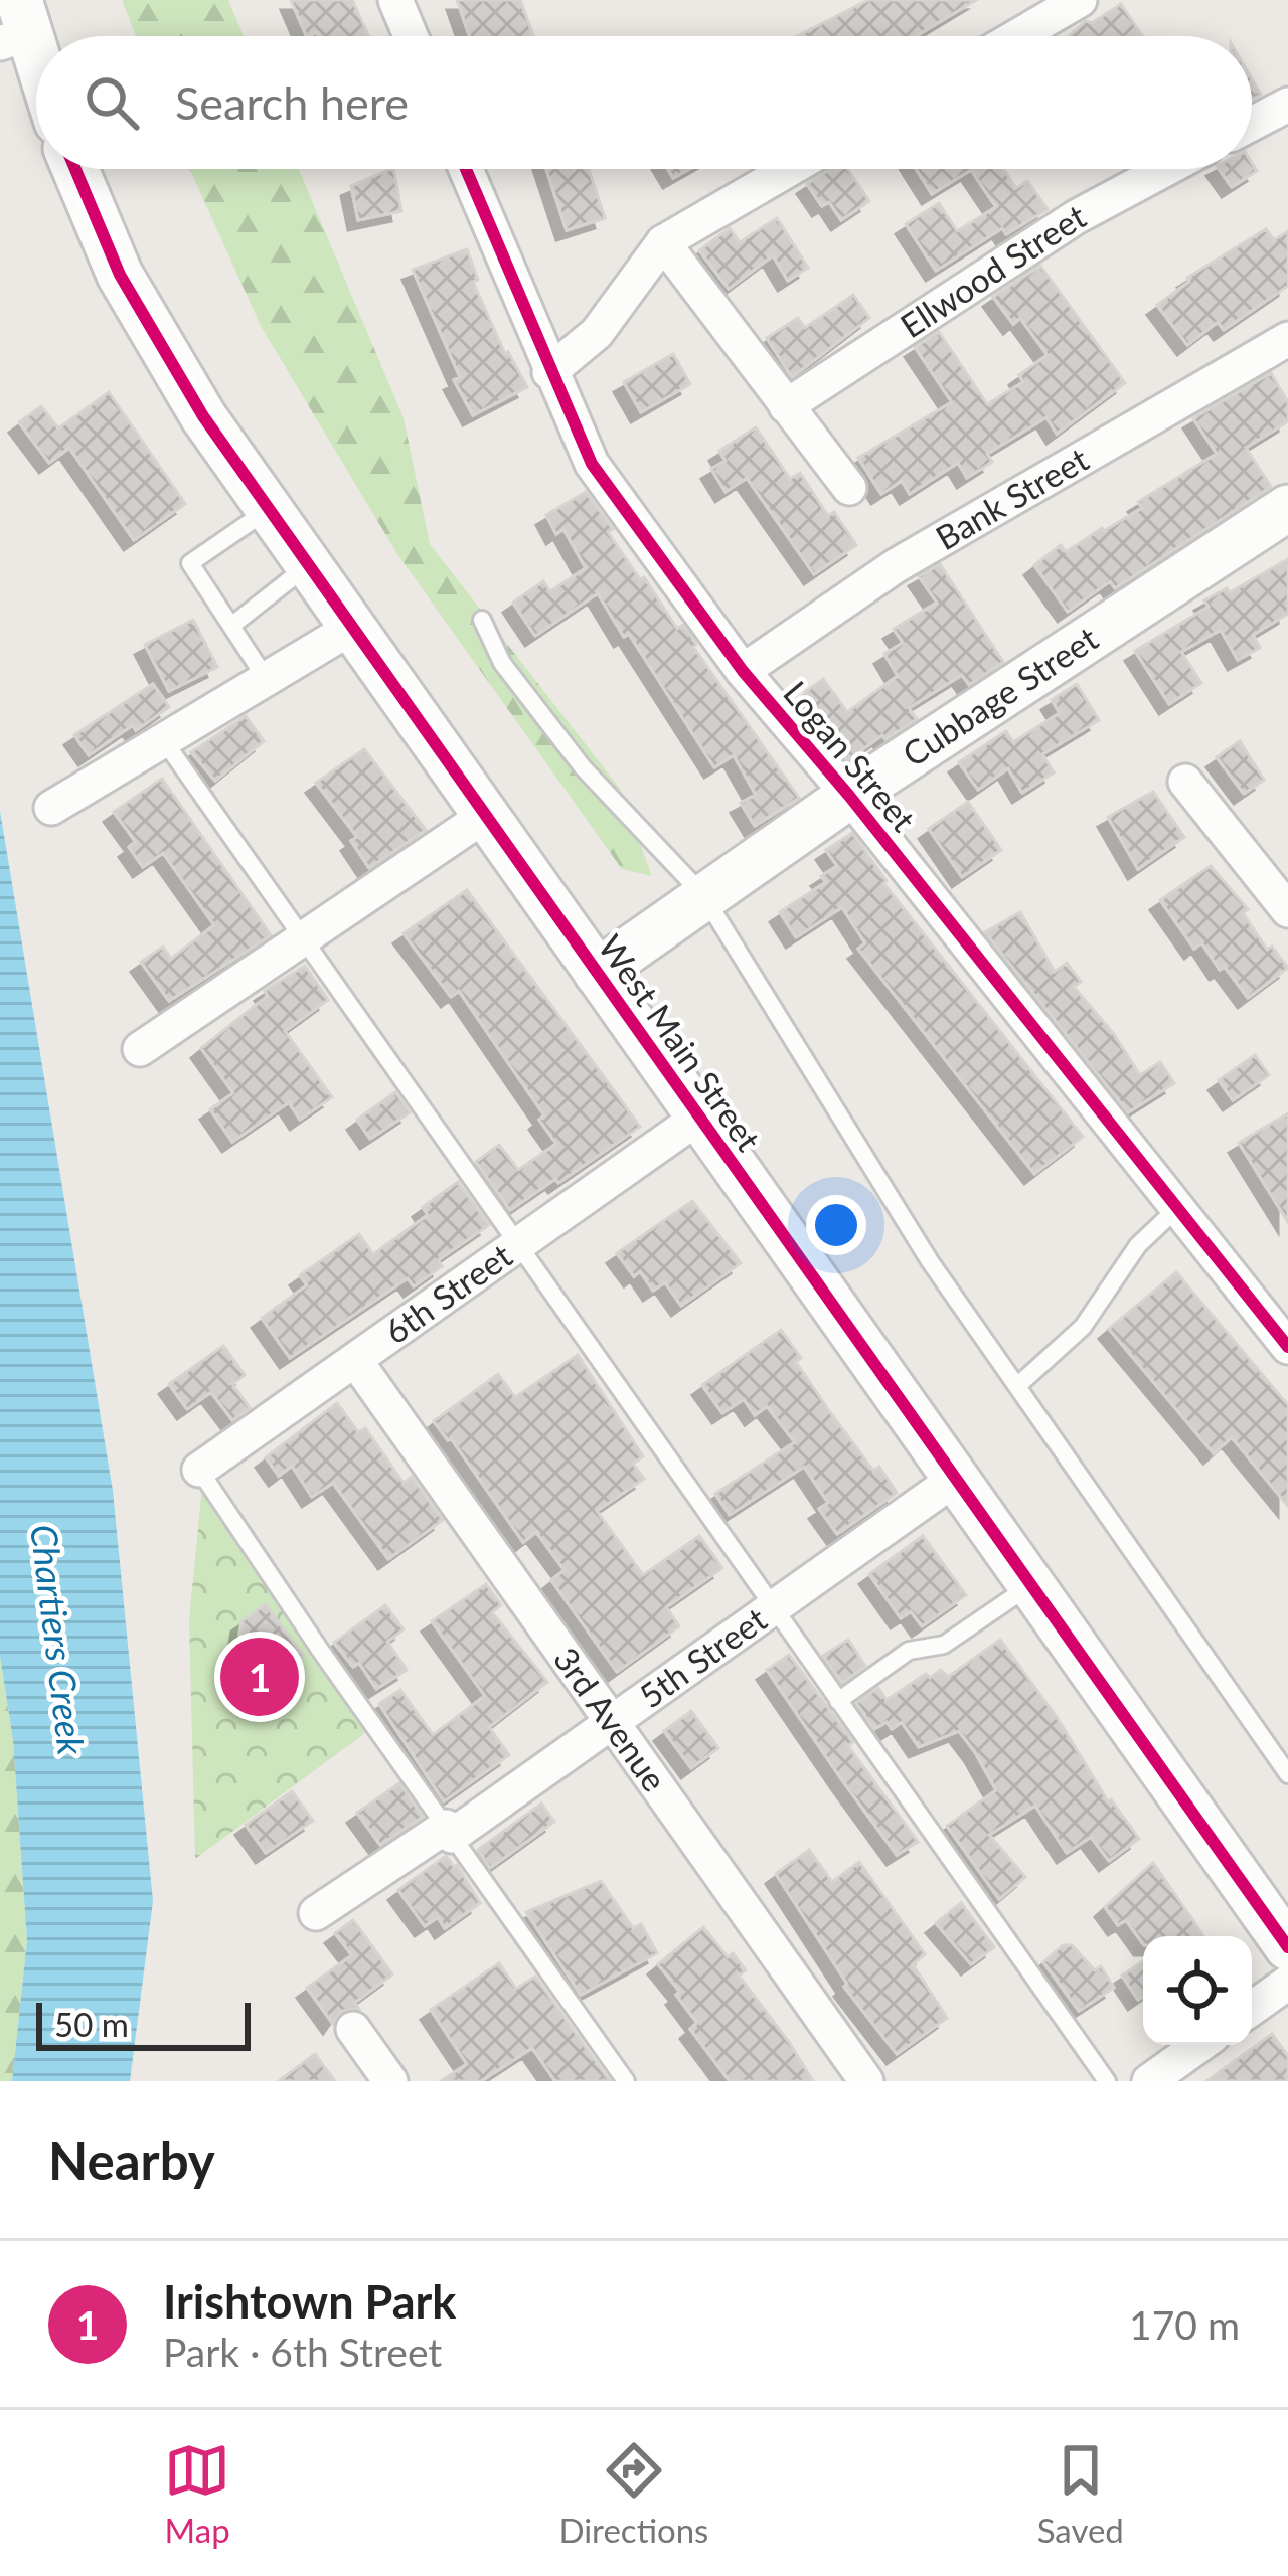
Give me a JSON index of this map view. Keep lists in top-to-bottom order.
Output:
{
  "streets": {
    "main road": ["Cubbage Street", "West Main Street"],
    "street": [
      "Ellwood Street",
      "Bank Street",
      "Logan Street",
      "6th Street",
      "5th Street",
      "3rd Avenue"
    ]
  },
  "crossings": [
    ["Bank Street", "Logan Street"],
    ["Cubbage Street", "Logan Street"],
    ["Cubbage Street", "West Main Street"],
    ["West Main Street", "6th Street"],
    ["West Main Street", "5th Street"],
    ["6th Street", "3rd Avenue"],
    ["5th Street", "3rd Avenue"]
  ],
  "water": ["Chartiers Creek"],
  "scale_bar": "50 m",
  "page": {
    "search": "Search here",
    "pins": "1",
    "scale": "50 m",
    "heading": "Nearby",
    "list": [
      {
        "mark": "1",
        "name": "Irishtown Park",
        "note": "Park · 6th Street",
        "value": "170 m"
      }
    ],
    "nav": ["Map", "Directions", "Saved"]
  }
}
